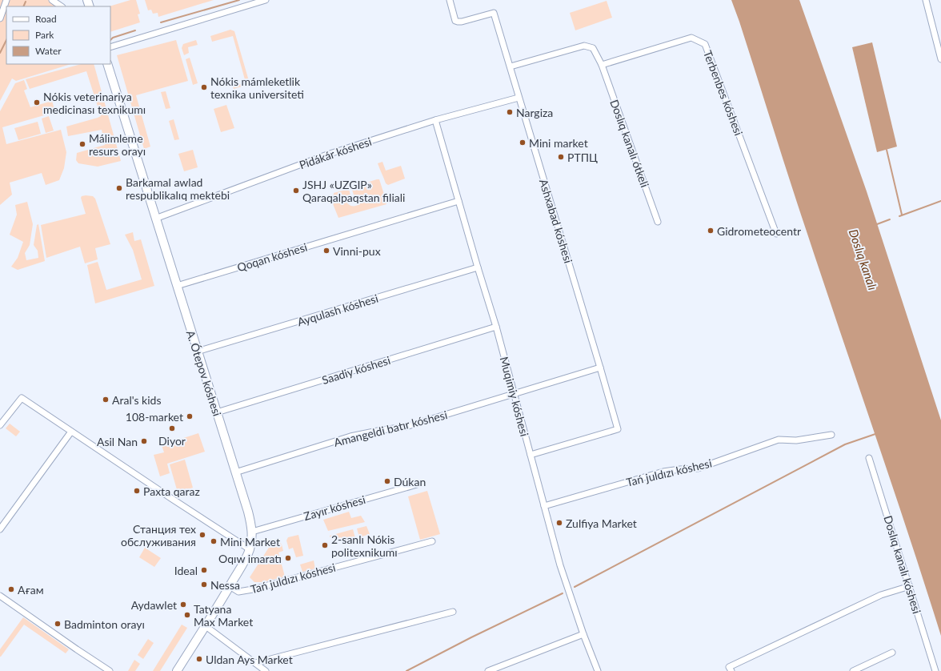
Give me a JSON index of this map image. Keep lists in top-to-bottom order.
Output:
{
  "streets": {
    "main road": ["A. Ótepov kóshesi"],
    "street": [
      "Terbenbes kóshesi",
      "Doslıq kanalı ótkeli",
      "Pidákár kóshesi",
      "Ashxabad kóshesi",
      "Qoqan kóshesi",
      "Ayqulash kóshesi",
      "Saadiy kóshesi",
      "Muqimiy kóshesi",
      "Amangeldi batır kóshesi",
      "Tań juldızı kóshesi",
      "Zayır kóshesi",
      "Doslıq kanalı kóshesi"
    ]
  },
  "crossings": [
    ["Terbenbes kóshesi", "Doslıq kanalı ótkeli"],
    ["Pidákár kóshesi", "Ashxabad kóshesi"],
    ["Pidákár kóshesi", "A. Ótepov kóshesi"],
    ["Pidákár kóshesi", "Muqimiy kóshesi"],
    ["Ashxabad kóshesi", "Muqimiy kóshesi"],
    ["Ashxabad kóshesi", "Amangeldi batır kóshesi"],
    ["Qoqan kóshesi", "A. Ótepov kóshesi"],
    ["Qoqan kóshesi", "Muqimiy kóshesi"],
    ["Ayqulash kóshesi", "A. Ótepov kóshesi"],
    ["Ayqulash kóshesi", "Muqimiy kóshesi"],
    ["Saadiy kóshesi", "A. Ótepov kóshesi"],
    ["Saadiy kóshesi", "Muqimiy kóshesi"],
    ["A. Ótepov kóshesi", "Amangeldi batır kóshesi"],
    ["A. Ótepov kóshesi", "Tań juldızı kóshesi"],
    ["A. Ótepov kóshesi", "Zayır kóshesi"],
    ["Muqimiy kóshesi", "Amangeldi batır kóshesi"],
    ["Muqimiy kóshesi", "Tań juldızı kóshesi"]
  ],
  "water": ["Doslıq kanalı"],
  "places": [
    "Nókis mámleketlik texnika universiteti",
    "Nókis veterinariya medicinası texnikumı",
    "Nargiza",
    "Mini market",
    "Málimleme resurs orayı",
    "РТПЦ",
    "Barkamal awlad respublikalıq mektebi",
    "JSHJ «UZGIP» Qaraqalpaqstan filiali",
    "Gidrometeocentr",
    "Vinni-pux",
    "Aral's kids",
    "108-market",
    "Diyor",
    "Asil Nan",
    "Dúkan",
    "Paxta qaraz",
    "Zulfiya Market",
    "Станция тех обслуживания",
    "Mini Market",
    "2-sanlı Nókis politexnikumı",
    "Oqıw imaratı",
    "Ideal",
    "Nessa",
    "Ағам",
    "Aydawlet",
    "Tatyana Max Market",
    "Badminton orayı",
    "Uldan Ays Market"
  ],
  "legend": ["Road", "Park", "Water"]
}
